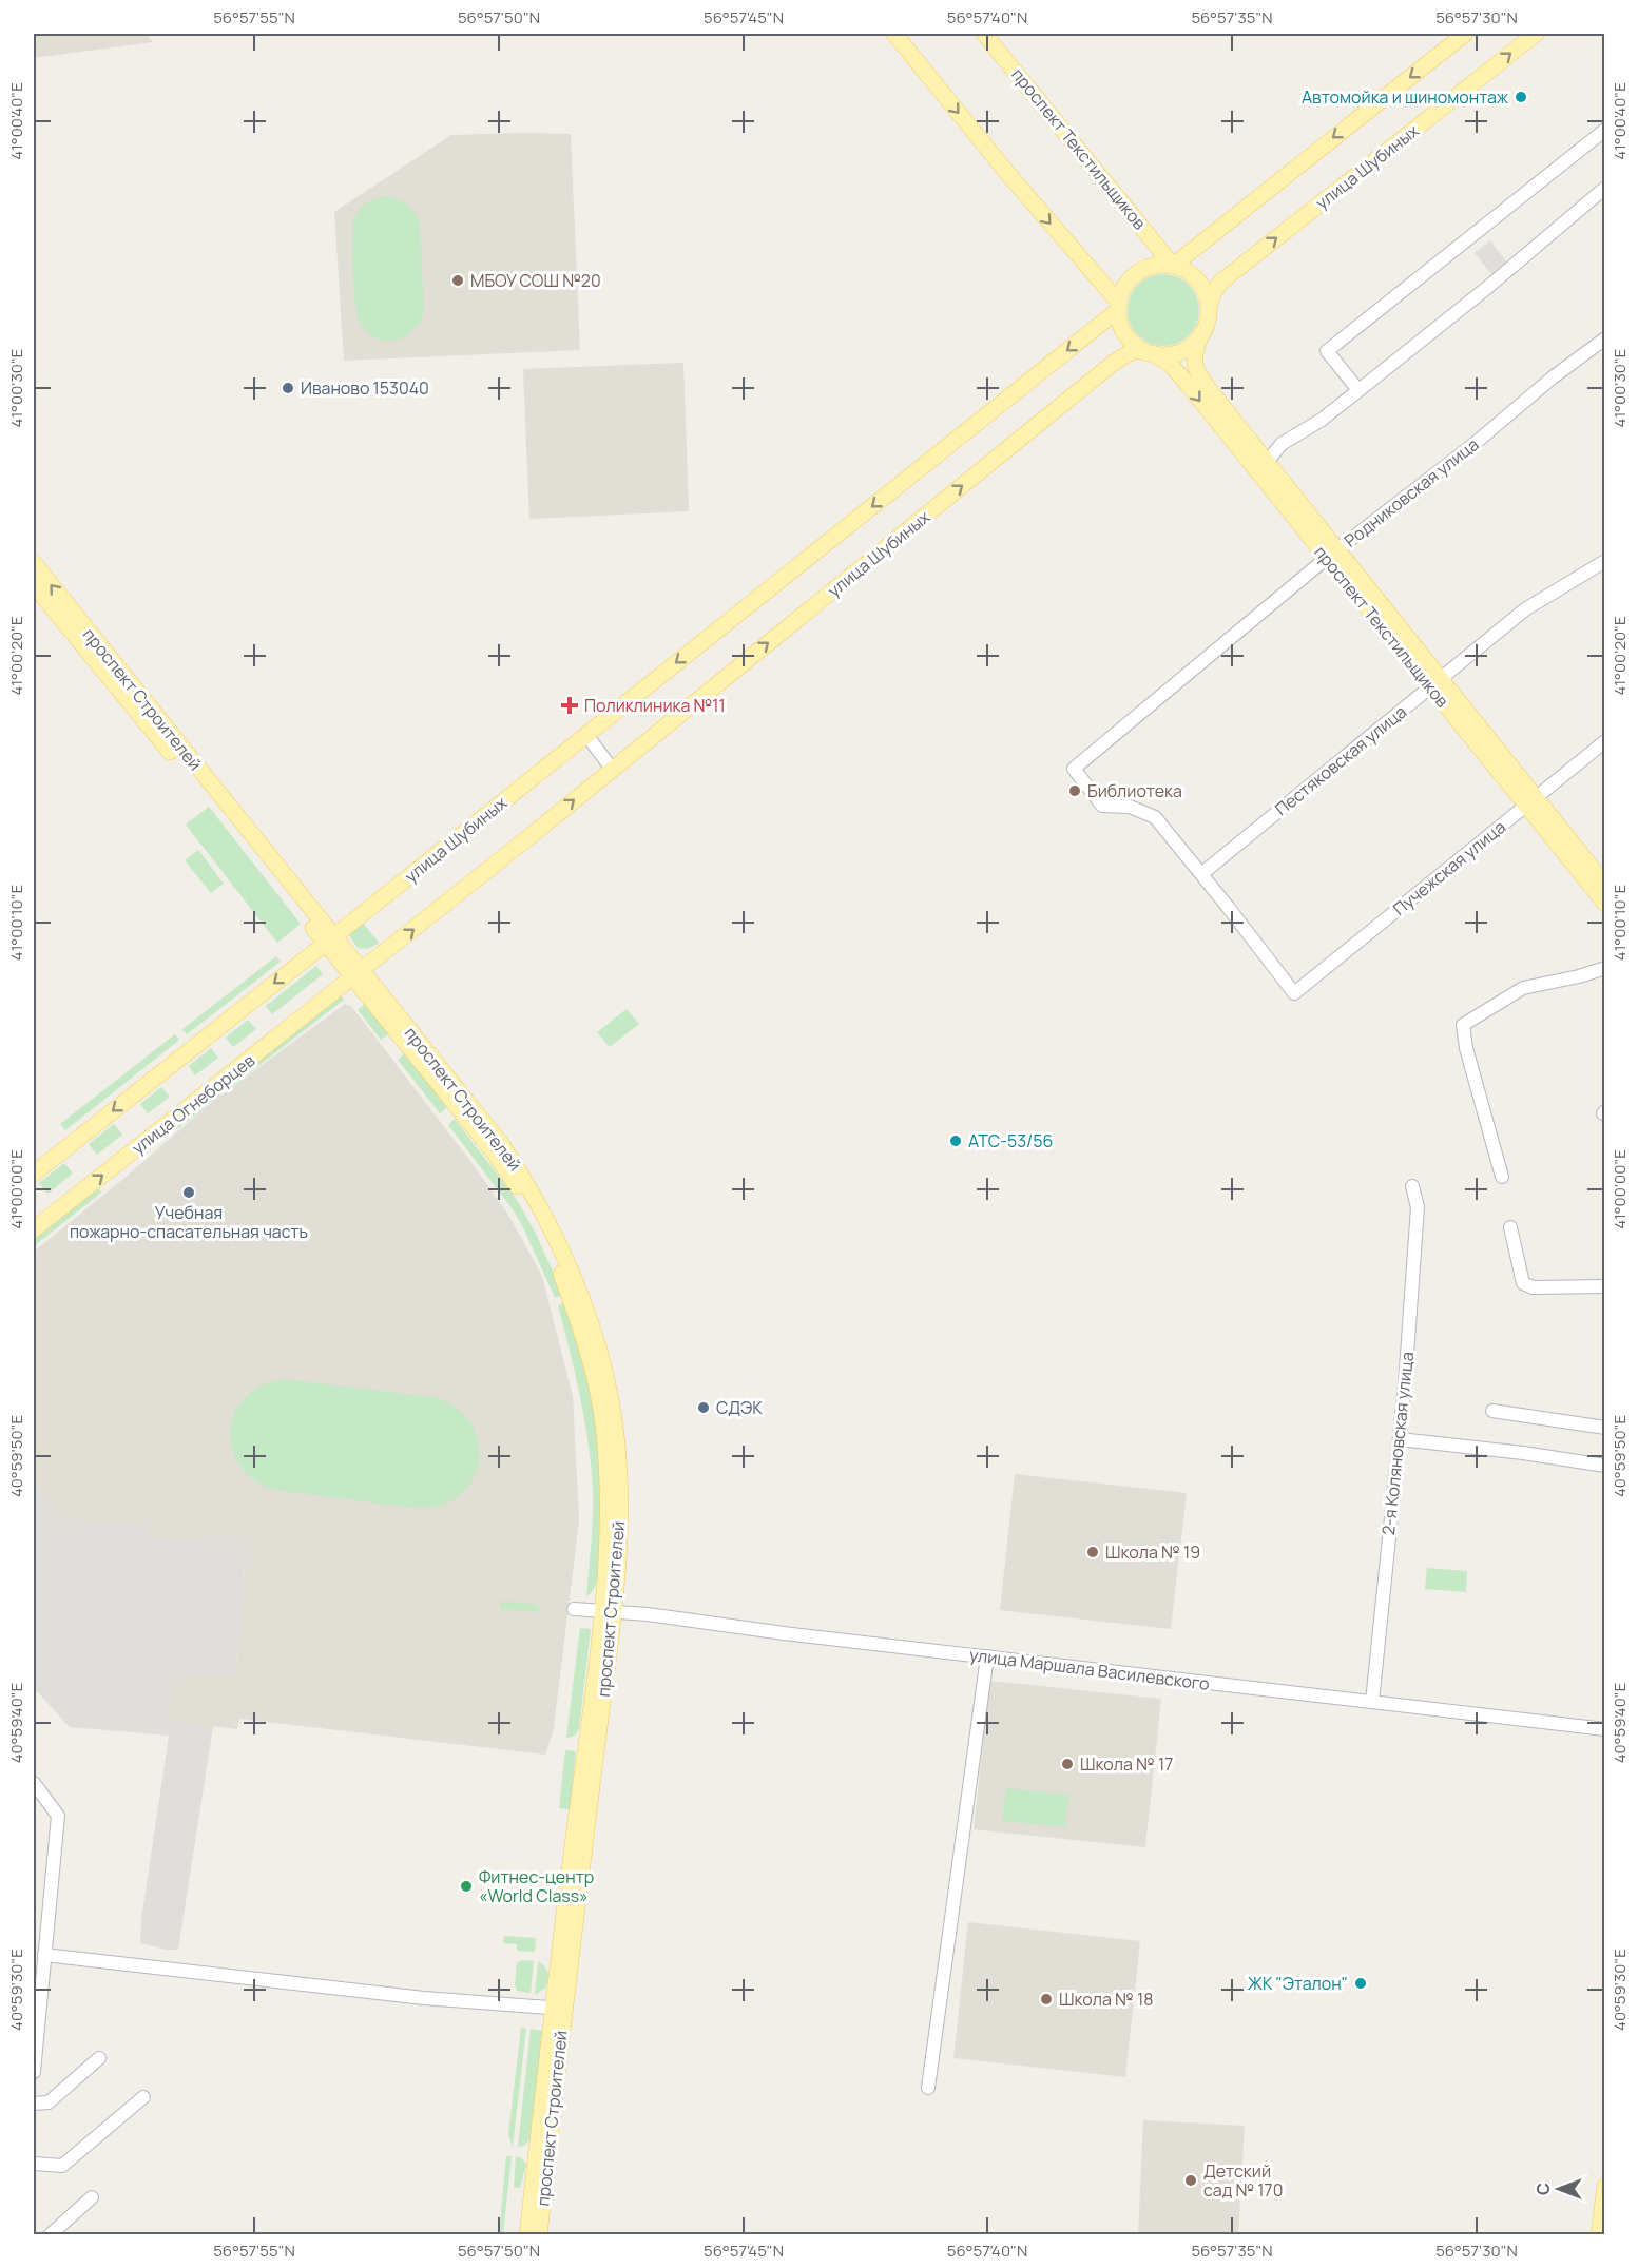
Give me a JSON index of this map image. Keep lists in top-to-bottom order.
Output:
{
  "streets": {
    "main road": [
      "проспект Текстильщиков",
      "улица Шубиных",
      "проспект Строителей",
      "улица Огнеборцев"
    ],
    "street": [
      "Родниковская улица",
      "Пестяковская улица",
      "Пучежская улица",
      "2-я Коляновская улица",
      "улица Маршала Василевского"
    ]
  },
  "crossings": [
    ["проспект Текстильщиков", "улица Шубиных"],
    ["проспект Текстильщиков", "Родниковская улица"],
    ["проспект Текстильщиков", "Пестяковская улица"],
    ["проспект Текстильщиков", "Пучежская улица"],
    ["улица Шубиных", "проспект Строителей"],
    ["улица Шубиных", "улица Огнеборцев"],
    ["Родниковская улица", "Пестяковская улица"],
    ["Родниковская улица", "Пучежская улица"],
    ["проспект Строителей", "улица Огнеборцев"],
    ["проспект Строителей", "улица Маршала Василевского"],
    ["Пестяковская улица", "Пучежская улица"],
    ["2-я Коляновская улица", "улица Маршала Василевского"]
  ],
  "places": {
    "other": [
      "Автомойка и шиномонтаж",
      "МБОУ СОШ №20",
      "Иваново 153040",
      "Библиотека",
      "АТС-53/56",
      "Учебная пожарно-спасательная часть",
      "СДЭК",
      "Школа № 19",
      "Школа № 17",
      "Фитнес-центр «World Class»",
      "ЖК \"Эталон\"",
      "Школа № 18",
      "Детский сад № 170"
    ],
    "health": ["Поликлиника №11"]
  },
  "north": "left",
  "coordinates": [
    "56°57'55\"N",
    "56°57'50\"N",
    "56°57'45\"N",
    "56°57'40\"N",
    "56°57'35\"N",
    "56°57'30\"N",
    "41°00'40\"E",
    "41°00'30\"E",
    "41°00'20\"E",
    "41°00'10\"E",
    "41°00'00\"E",
    "40°59'50\"E",
    "40°59'40\"E",
    "40°59'30\"E"
  ]
}
